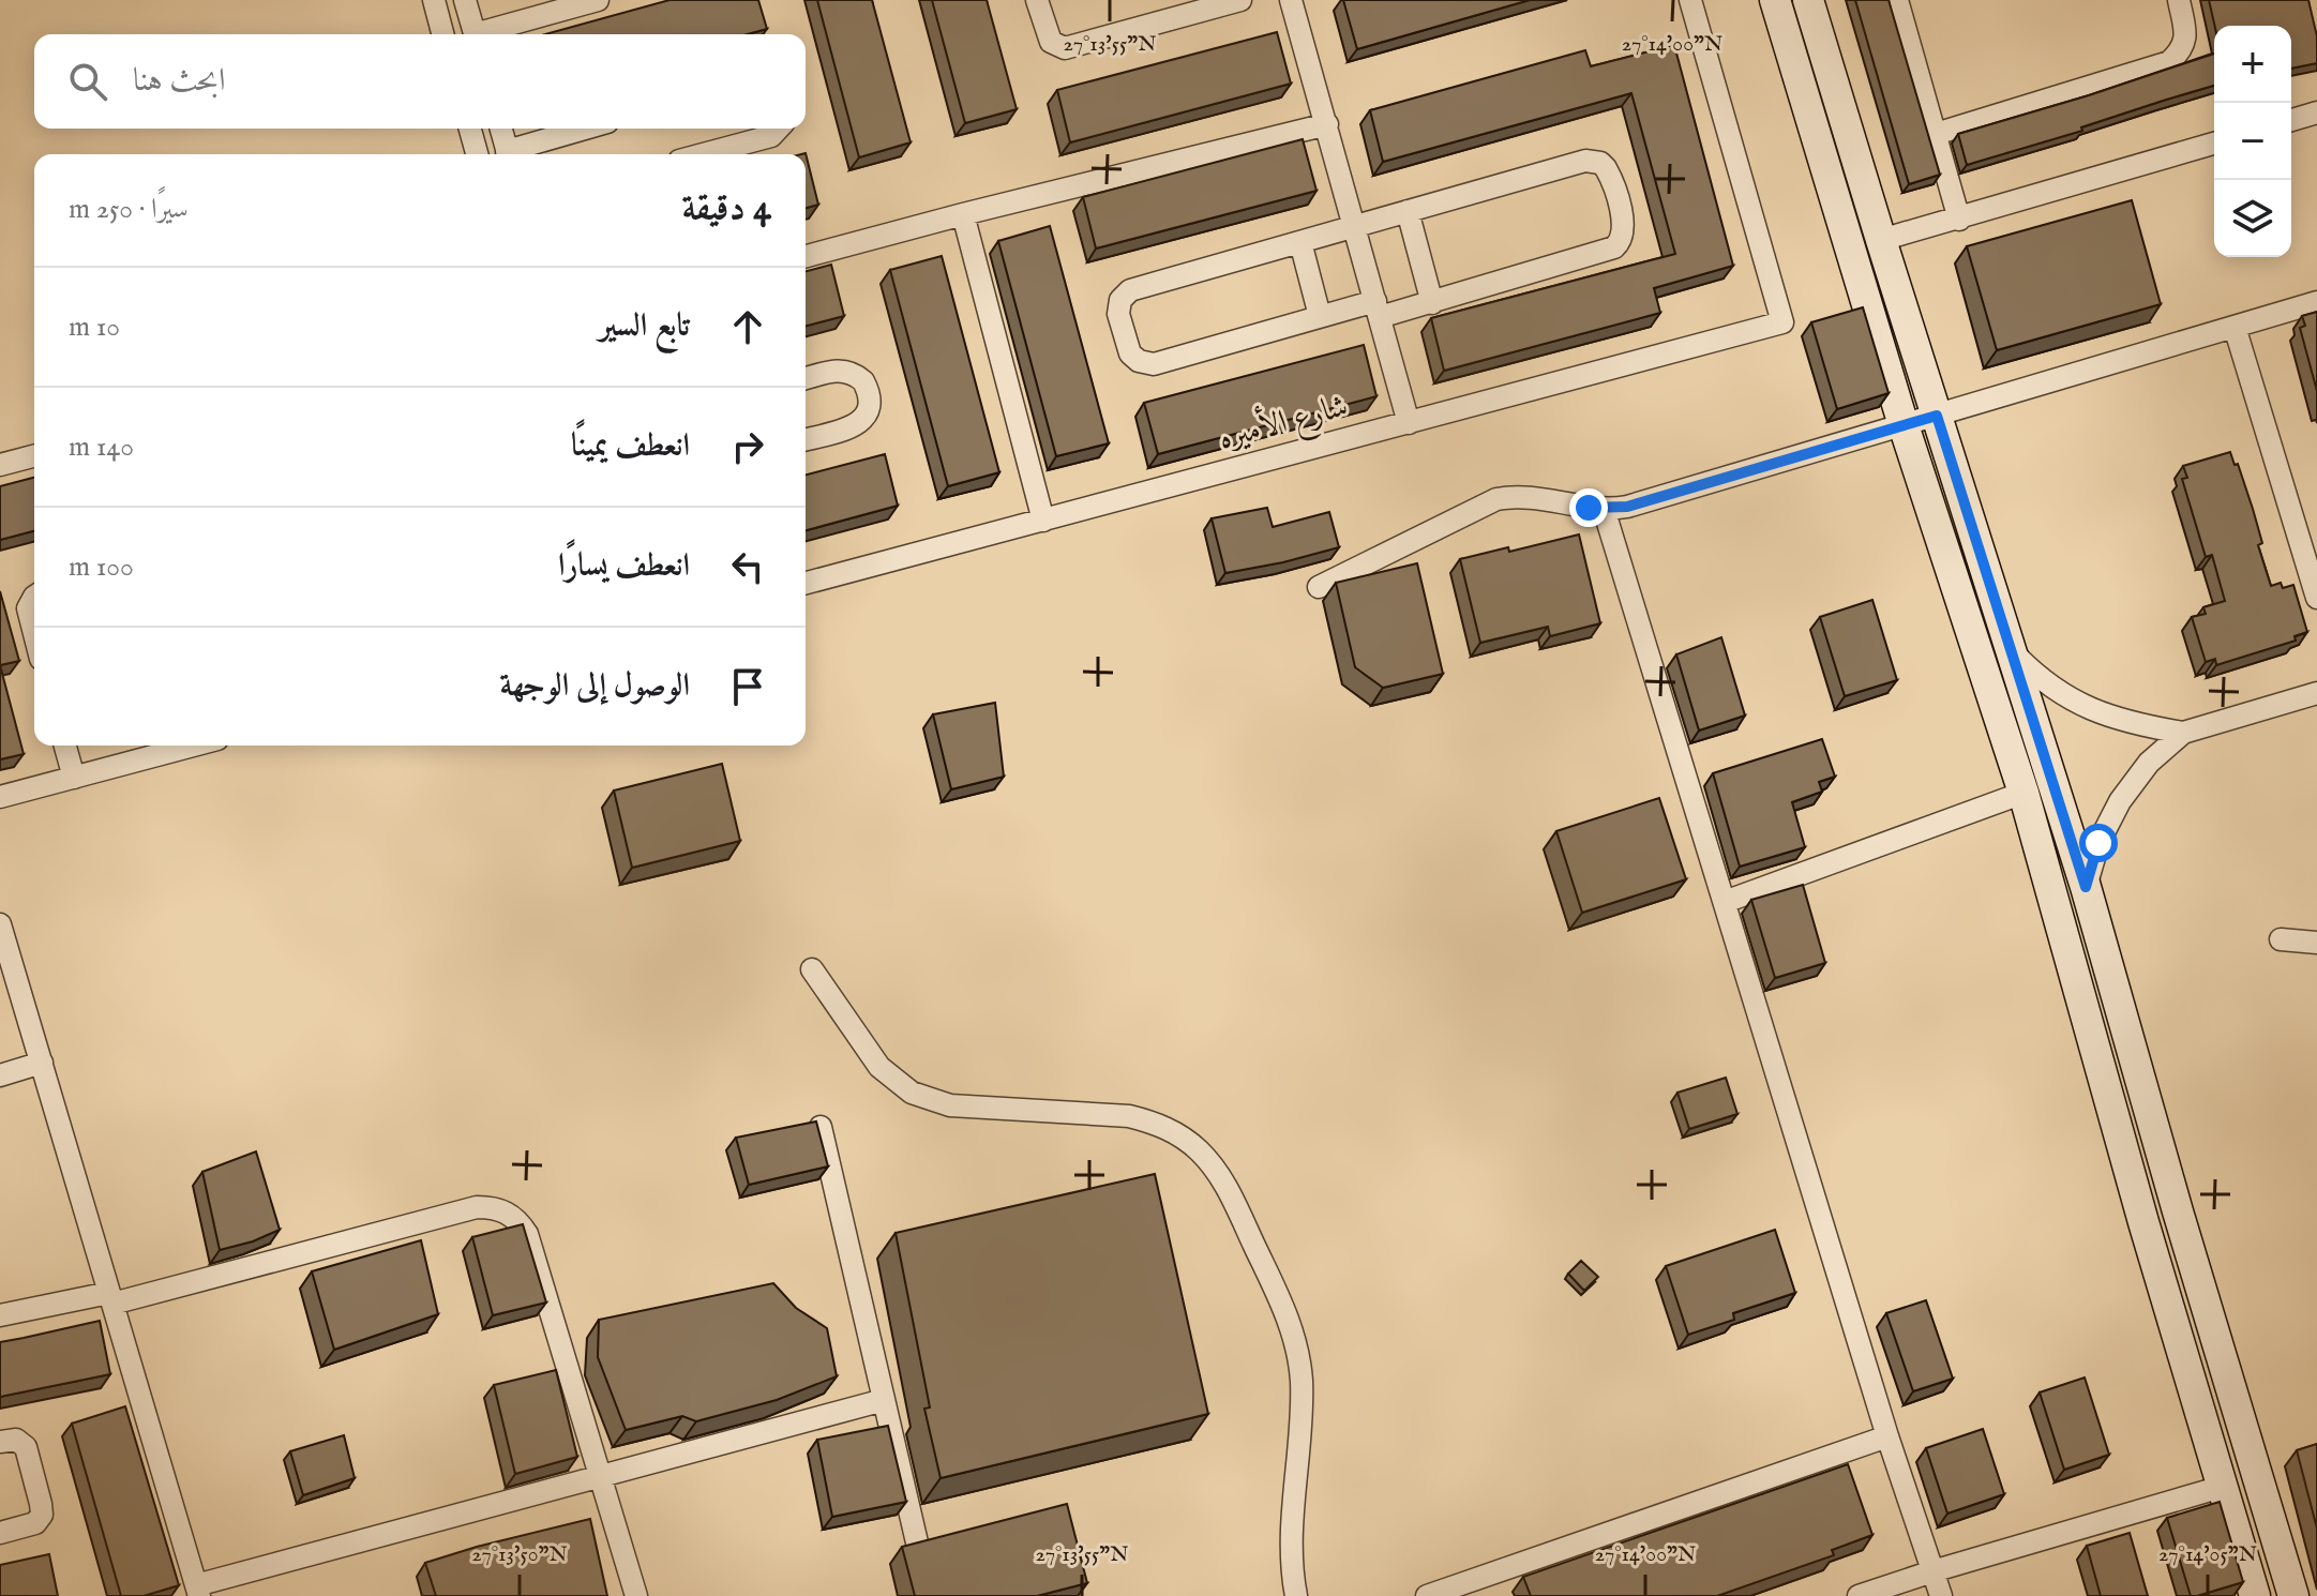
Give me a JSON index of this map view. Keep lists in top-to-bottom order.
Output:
{
  "streets": {
    "street": ["شارع الأميره"]
  },
  "page": {
    "map_buttons": ["+", "−"],
    "search": "ابحث هنا",
    "heading": ["4 دقيقة", "سيرًا · 250 m"],
    "list": [
      ["تابع السير", "10 m"],
      ["انعطف يمينًا", "140 m"],
      ["انعطف يسارًا", "100 m"],
      "الوصول إلى الوجهة"
    ]
  },
  "coordinates": [
    "27°13'55\"N",
    "27°14'00\"N",
    "27°13'50\"N",
    "27°14'05\"N"
  ]
}
